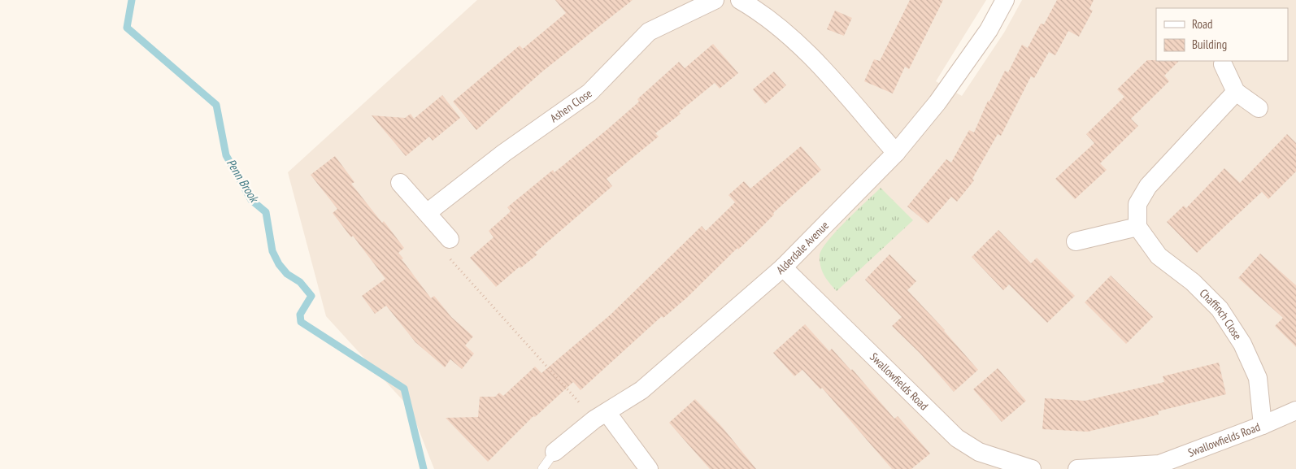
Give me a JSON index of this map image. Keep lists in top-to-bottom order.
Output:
{
  "streets": {
    "street": [
      "Ashen Close",
      "Alderdale Avenue",
      "Chaffinch Close",
      "Swallowfields Road"
    ]
  },
  "crossings": [
    ["Alderdale Avenue", "Swallowfields Road"],
    ["Chaffinch Close", "Swallowfields Road"]
  ],
  "water": ["Penn Brook"],
  "legend": ["Road", "Building"]
}
